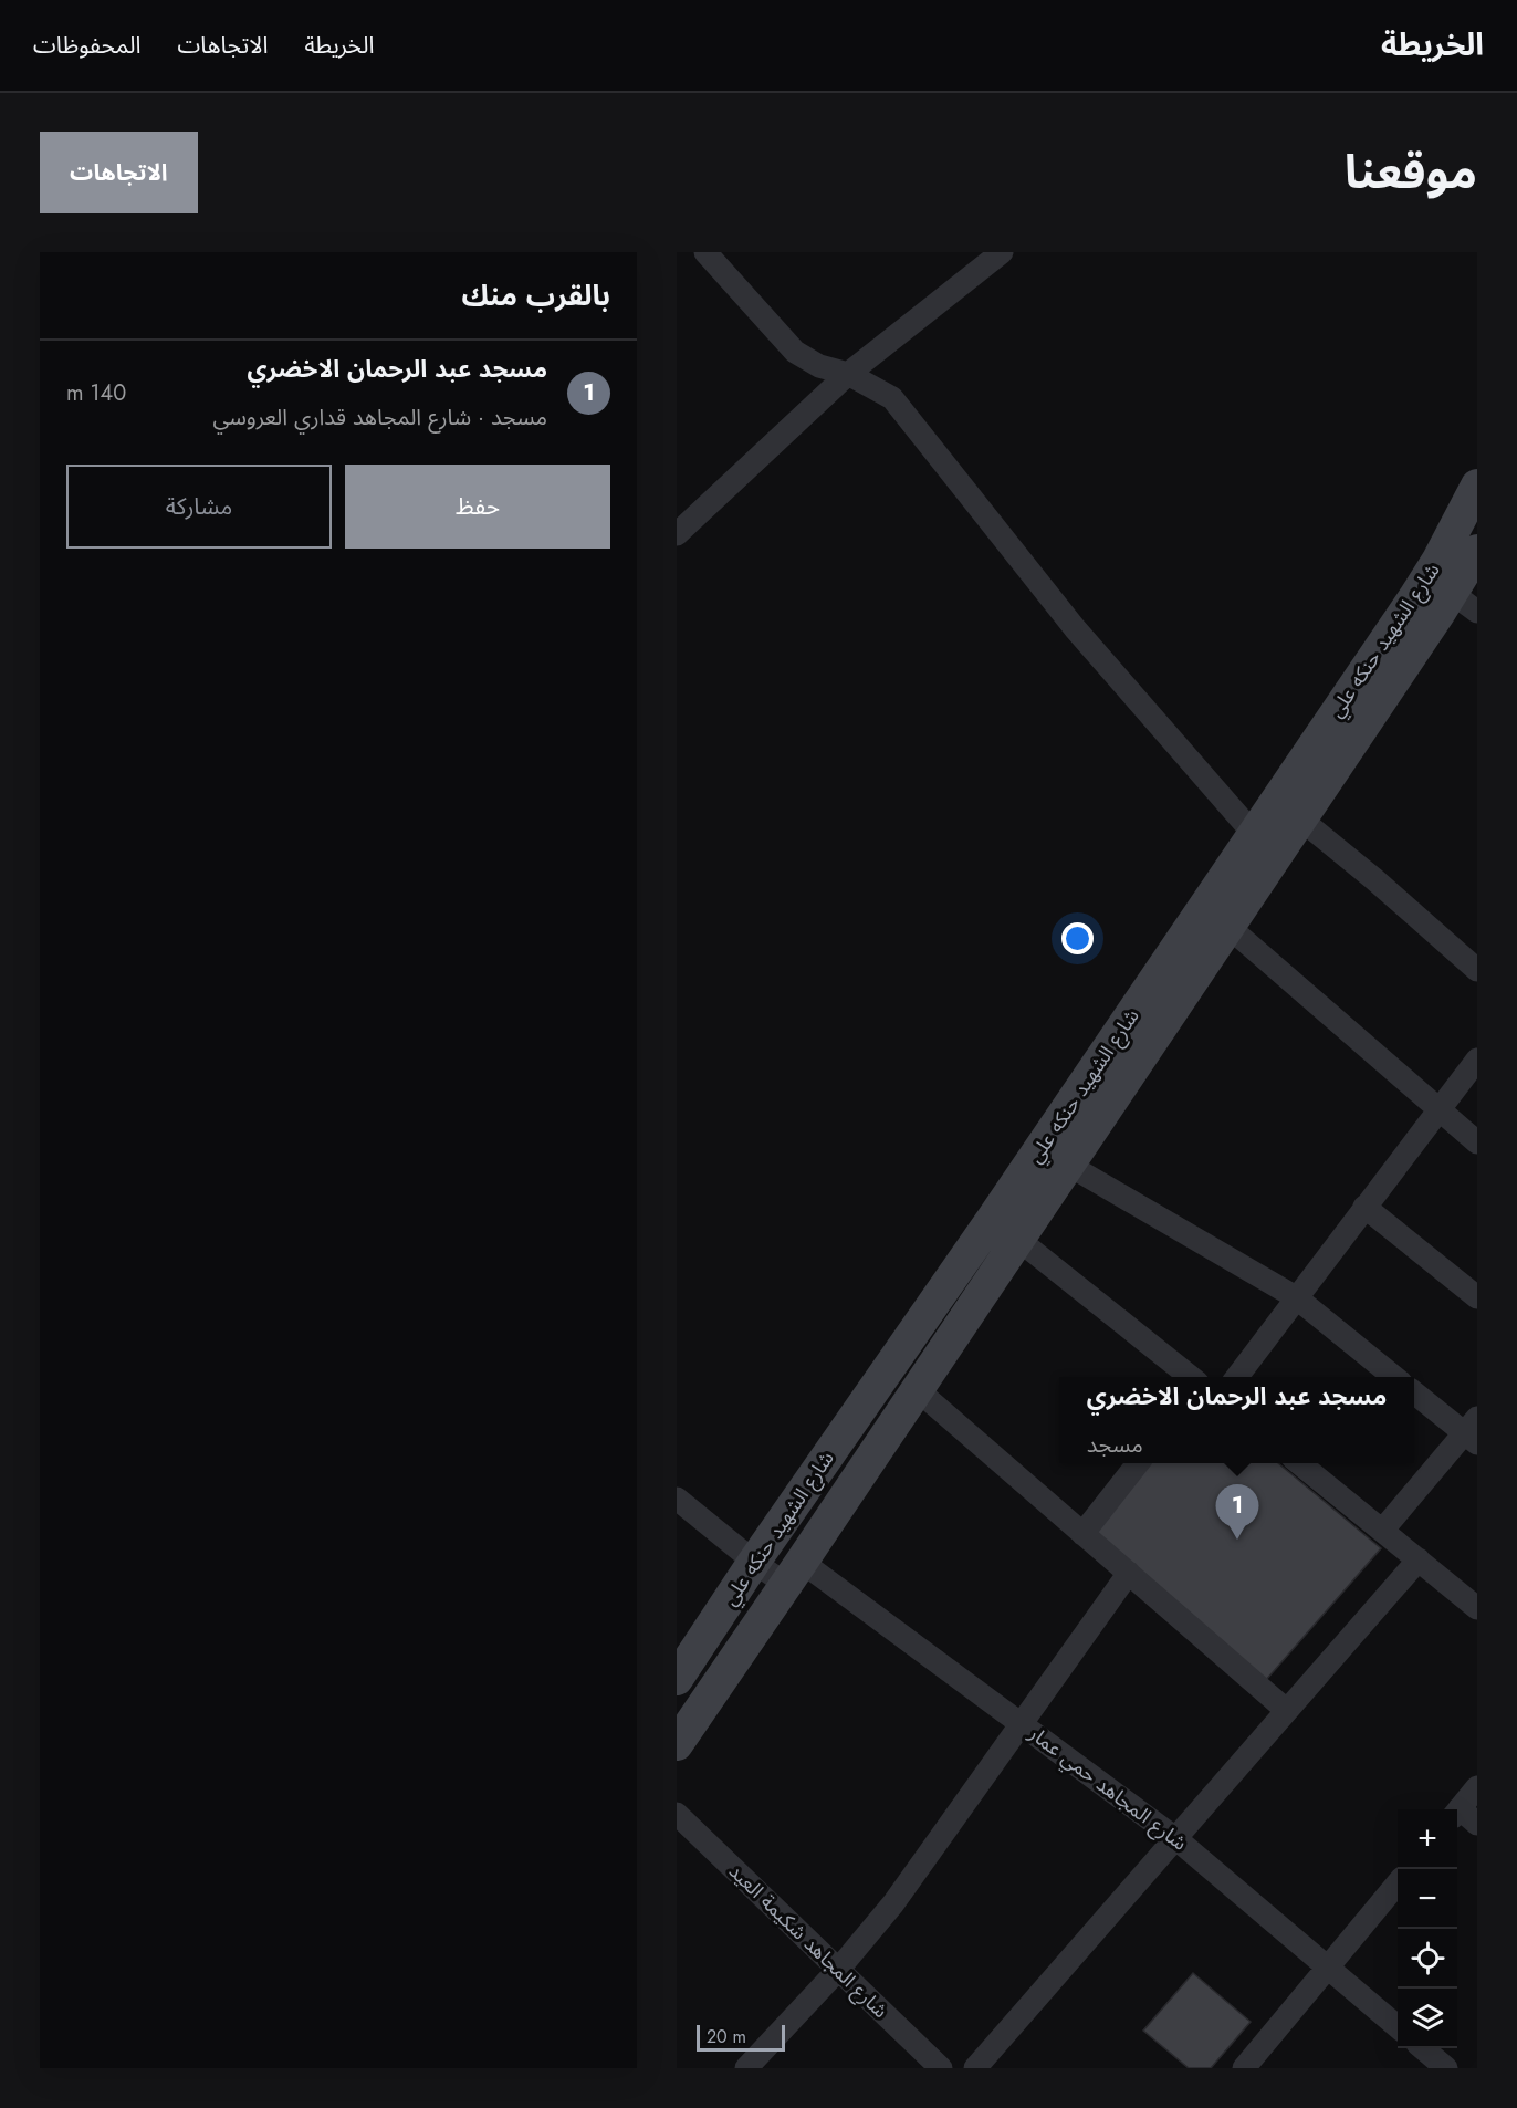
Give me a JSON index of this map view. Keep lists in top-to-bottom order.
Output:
{
  "streets": {
    "main road": ["شارع الشهيد حنكه علي"],
    "street": ["شارع المجاهد حمي عمار", "شارع المجاهد شكيمة العيد"]
  },
  "crossings": [
    ["شارع الشهيد حنكه علي", "شارع المجاهد حمي عمار"]
  ],
  "scale_bar": "20 m",
  "page": {
    "header": "الخريطة",
    "nav": ["الخريطة", "الاتجاهات", "المحفوظات"],
    "title": "موقعنا",
    "buttons": [
      "الاتجاهات",
      ["حفظ", "مشاركة"]
    ],
    "heading": "بالقرب منك",
    "list": [
      {
        "mark": "1",
        "name": "مسجد عبد الرحمان الاخضري",
        "note": "مسجد · شارع المجاهد قداري العروسي",
        "value": "140 m"
      }
    ],
    "popup": ["مسجد عبد الرحمان الاخضري", "مسجد"],
    "pins": "1",
    "map_buttons": ["+", "−"],
    "scale": "20 m"
  }
}
